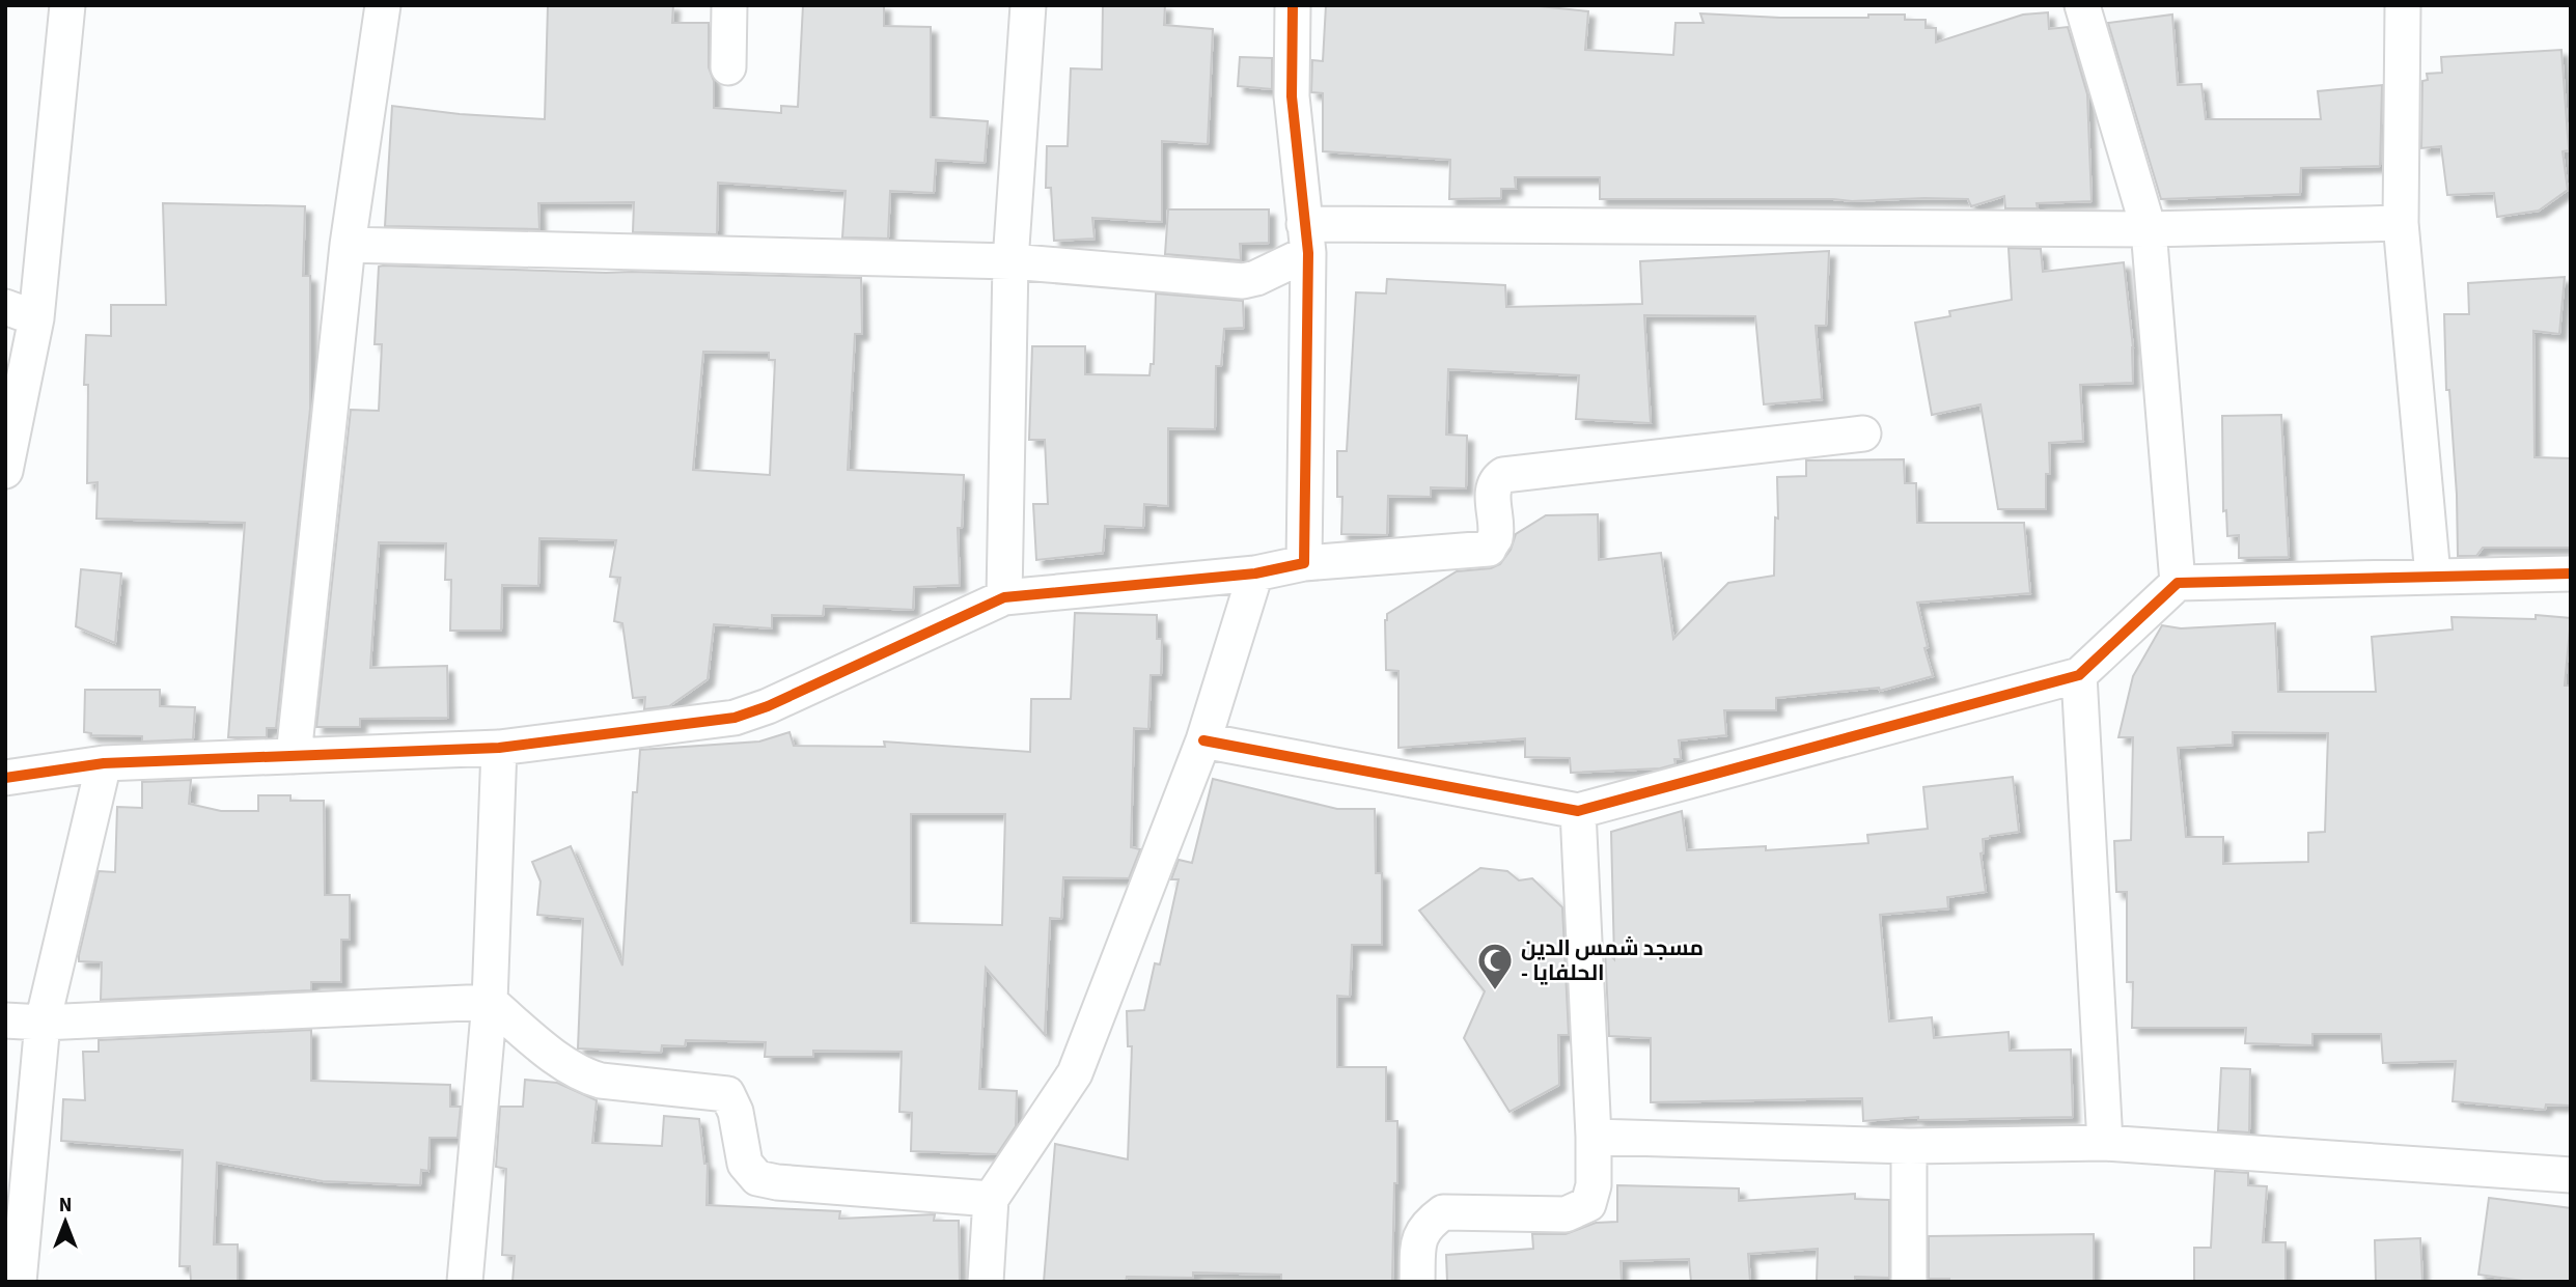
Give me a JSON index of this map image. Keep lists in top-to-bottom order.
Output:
{
  "places": {
    "mosque": ["مسجد شمس الدين - الحلفايا"]
  },
  "north": "top"
}
